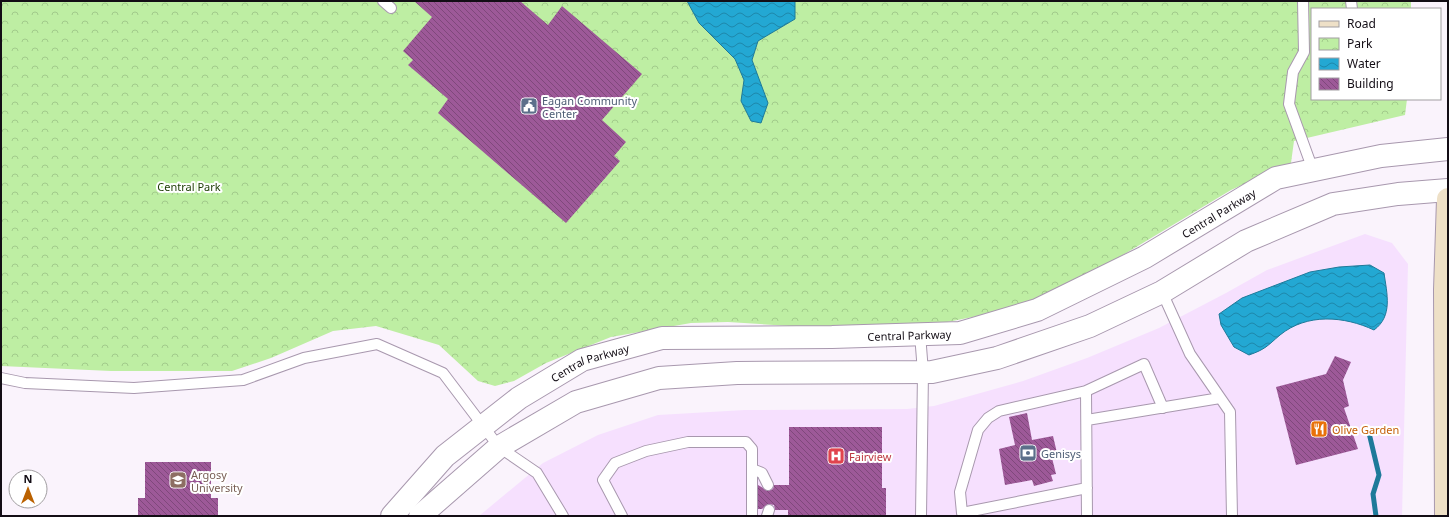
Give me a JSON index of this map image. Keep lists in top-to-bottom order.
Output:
{
  "streets": {
    "street": ["Central Parkway"]
  },
  "parks": ["Central Park"],
  "places": {
    "public building": ["Eagan Community Center"],
    "restaurant": ["Olive Garden"],
    "bank": ["Genisys"],
    "hospital": ["Fairview"],
    "school or university": ["Argosy University"]
  },
  "legend": [
    "Road",
    "Park",
    "Water",
    "Building"
  ],
  "north": "top"
}
